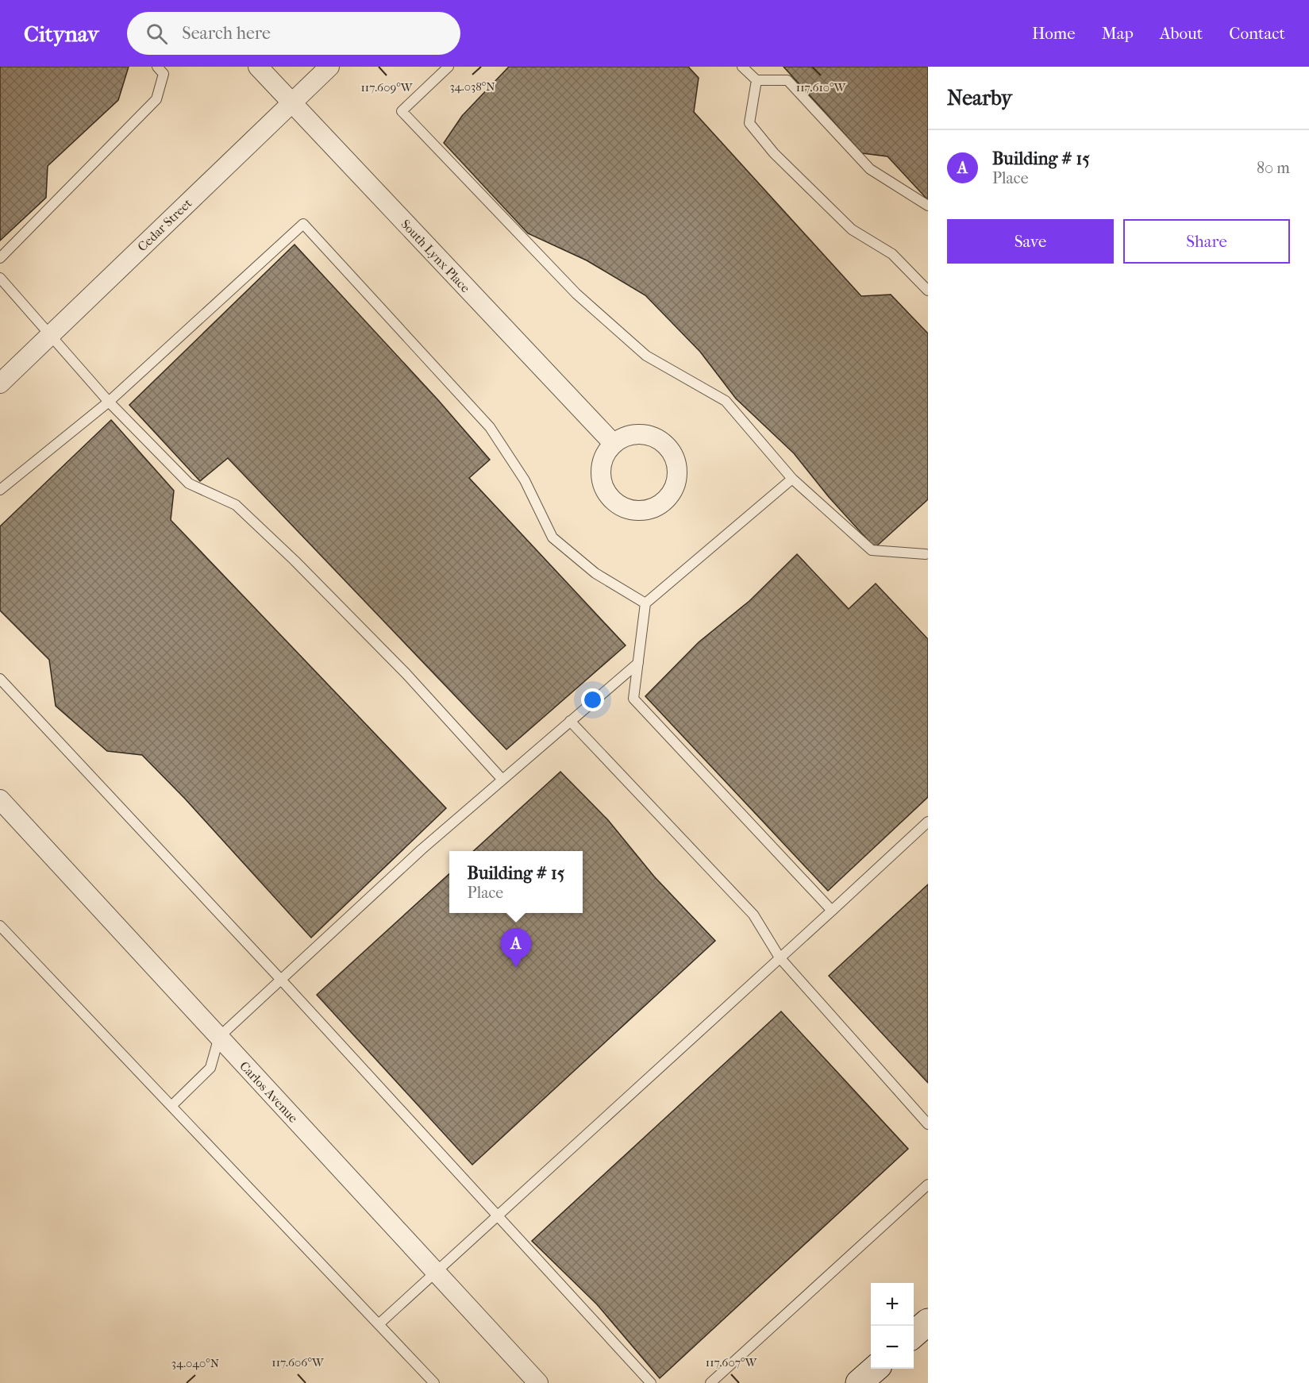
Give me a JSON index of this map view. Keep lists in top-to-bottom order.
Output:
{
  "streets": {
    "street": ["Cedar Street", "South Lynx Place", "Carlos Avenue"]
  },
  "crossings": [
    ["Cedar Street", "South Lynx Place"]
  ],
  "page": {
    "header": "Citynav",
    "search": "Search here",
    "nav": [
      "Home",
      "Map",
      "About",
      "Contact"
    ],
    "heading": "Nearby",
    "list": [
      {
        "mark": "A",
        "name": "Building # 15",
        "note": "Place",
        "value": "80 m"
      }
    ],
    "buttons": ["Save", "Share"],
    "popup": ["Building # 15", "Place"],
    "pins": "A",
    "map_buttons": ["+", "−"]
  },
  "coordinates": [
    "34.038°N",
    "117.609°W",
    "117.610°W",
    "117.606°W",
    "117.607°W",
    "34.040°N"
  ]
}
